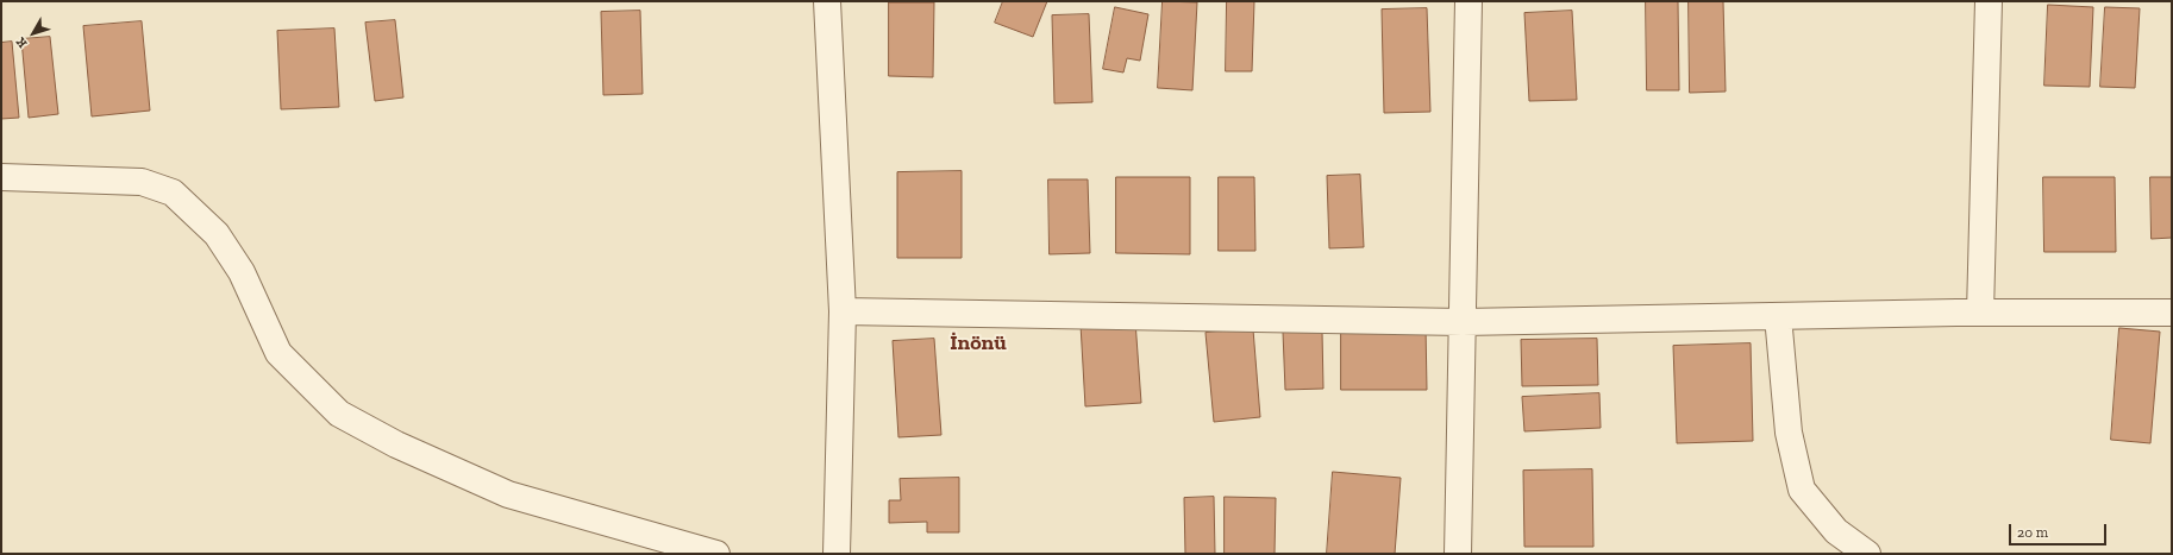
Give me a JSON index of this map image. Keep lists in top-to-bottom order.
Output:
{
  "districts": ["İnönü"],
  "scale_bar": "20 m",
  "north": "bottom left"
}
